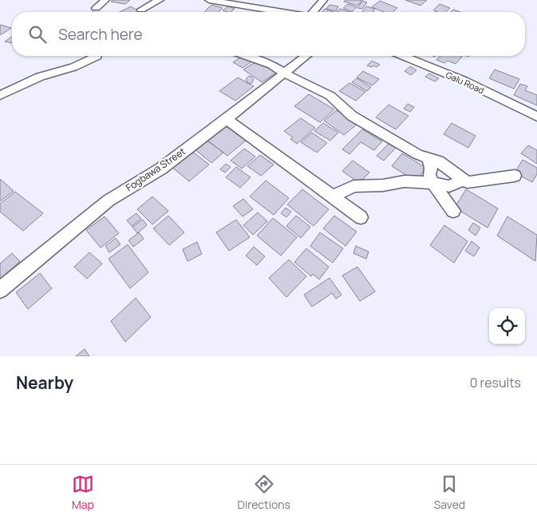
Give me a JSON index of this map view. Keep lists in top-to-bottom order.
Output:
{
  "streets": {
    "street": ["Galu Road", "Fogbawa Street"]
  },
  "page": {
    "search": "Search here",
    "heading": ["Nearby", "0 results"],
    "nav": ["Map", "Directions", "Saved"]
  }
}
